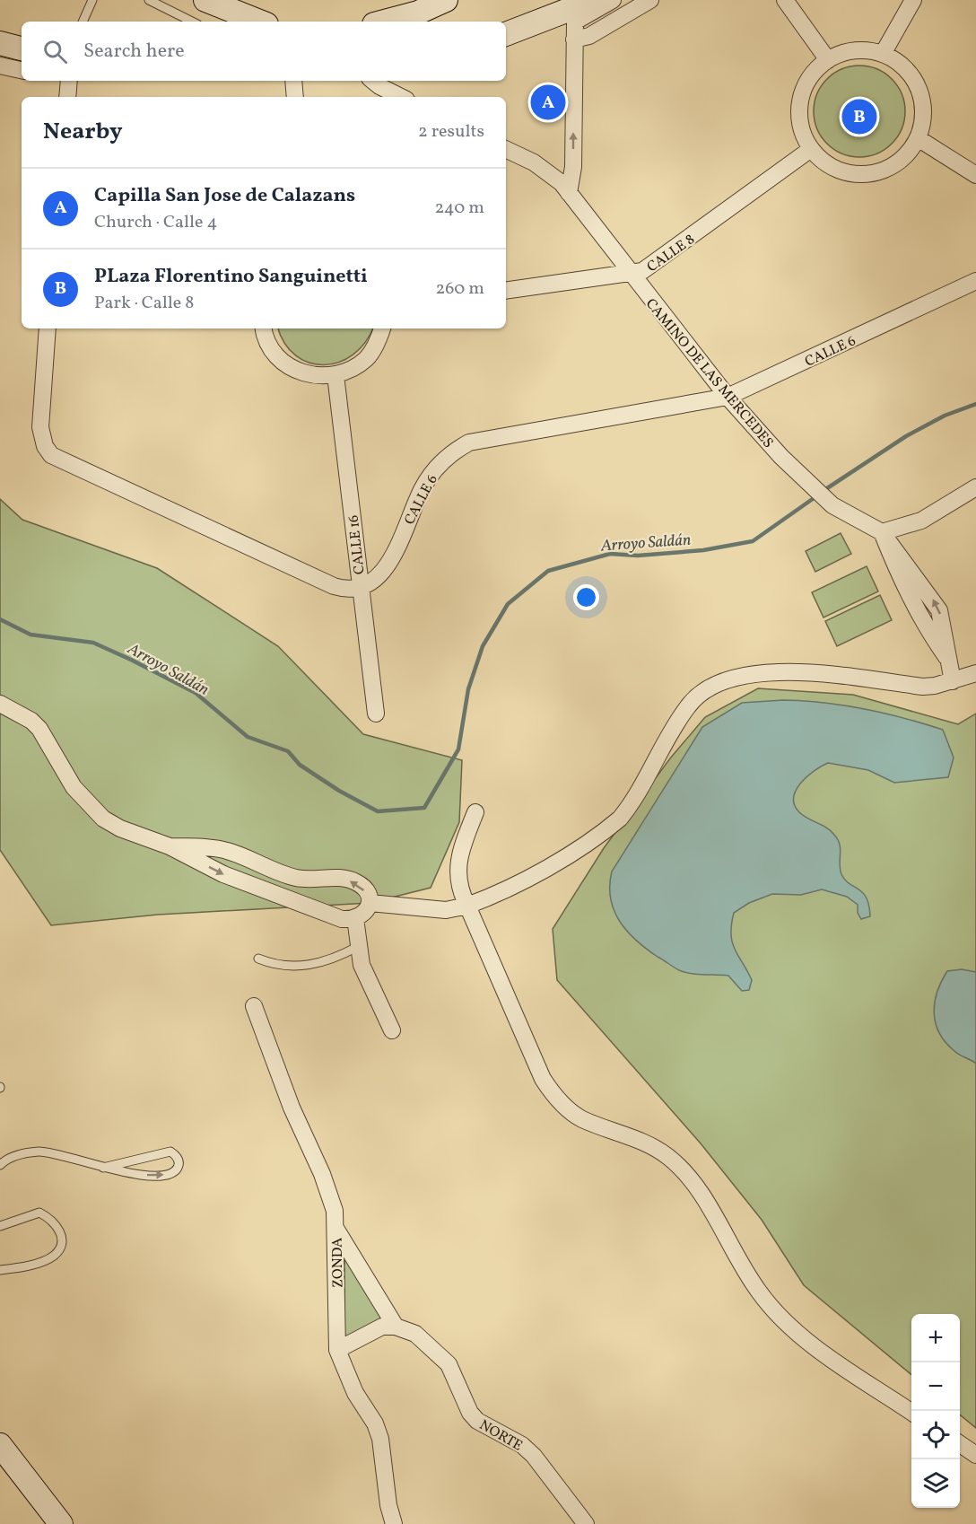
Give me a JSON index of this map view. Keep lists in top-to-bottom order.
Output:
{
  "streets": {
    "street": [
      "CALLE 8",
      "CALLE 6",
      "CAMINO DE LAS MERCEDES",
      "CALLE 16",
      "ZONDA",
      "NORTE"
    ]
  },
  "crossings": [
    ["CALLE 8", "CAMINO DE LAS MERCEDES"],
    ["CALLE 6", "CAMINO DE LAS MERCEDES"],
    ["CALLE 6", "CALLE 16"]
  ],
  "water": ["Arroyo Saldán"],
  "page": {
    "search": "Search here",
    "pins": ["A", "B"],
    "heading": ["Nearby", "2 results"],
    "list": [
      {
        "mark": "A",
        "name": "Capilla San Jose de Calazans",
        "note": "Church · Calle 4",
        "value": "240 m"
      },
      {
        "mark": "B",
        "name": "PLaza Florentino Sanguinetti",
        "note": "Park · Calle 8",
        "value": "260 m"
      }
    ],
    "map_buttons": ["+", "−"]
  }
}
